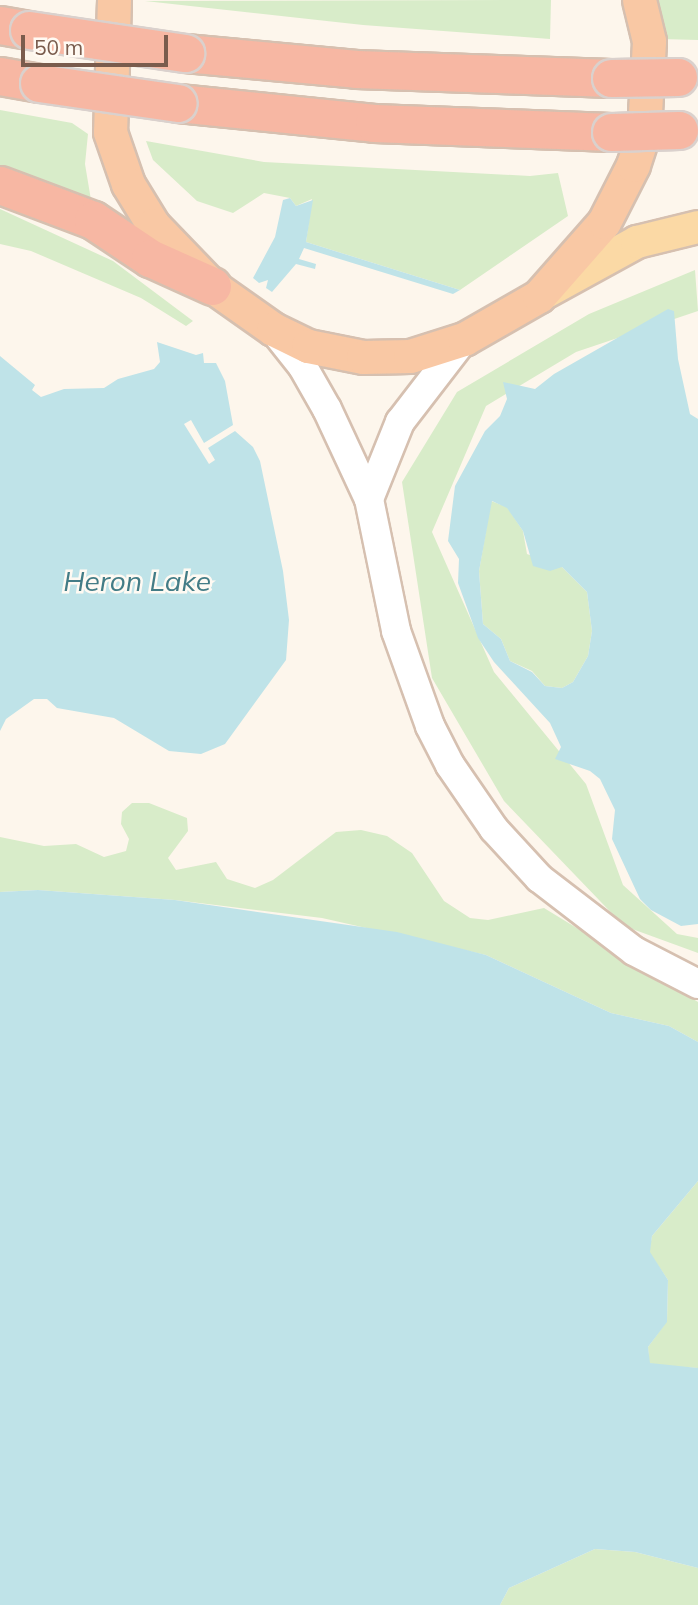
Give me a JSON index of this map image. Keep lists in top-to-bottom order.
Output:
{
  "water": ["Heron Lake"],
  "scale_bar": "50 m"
}
